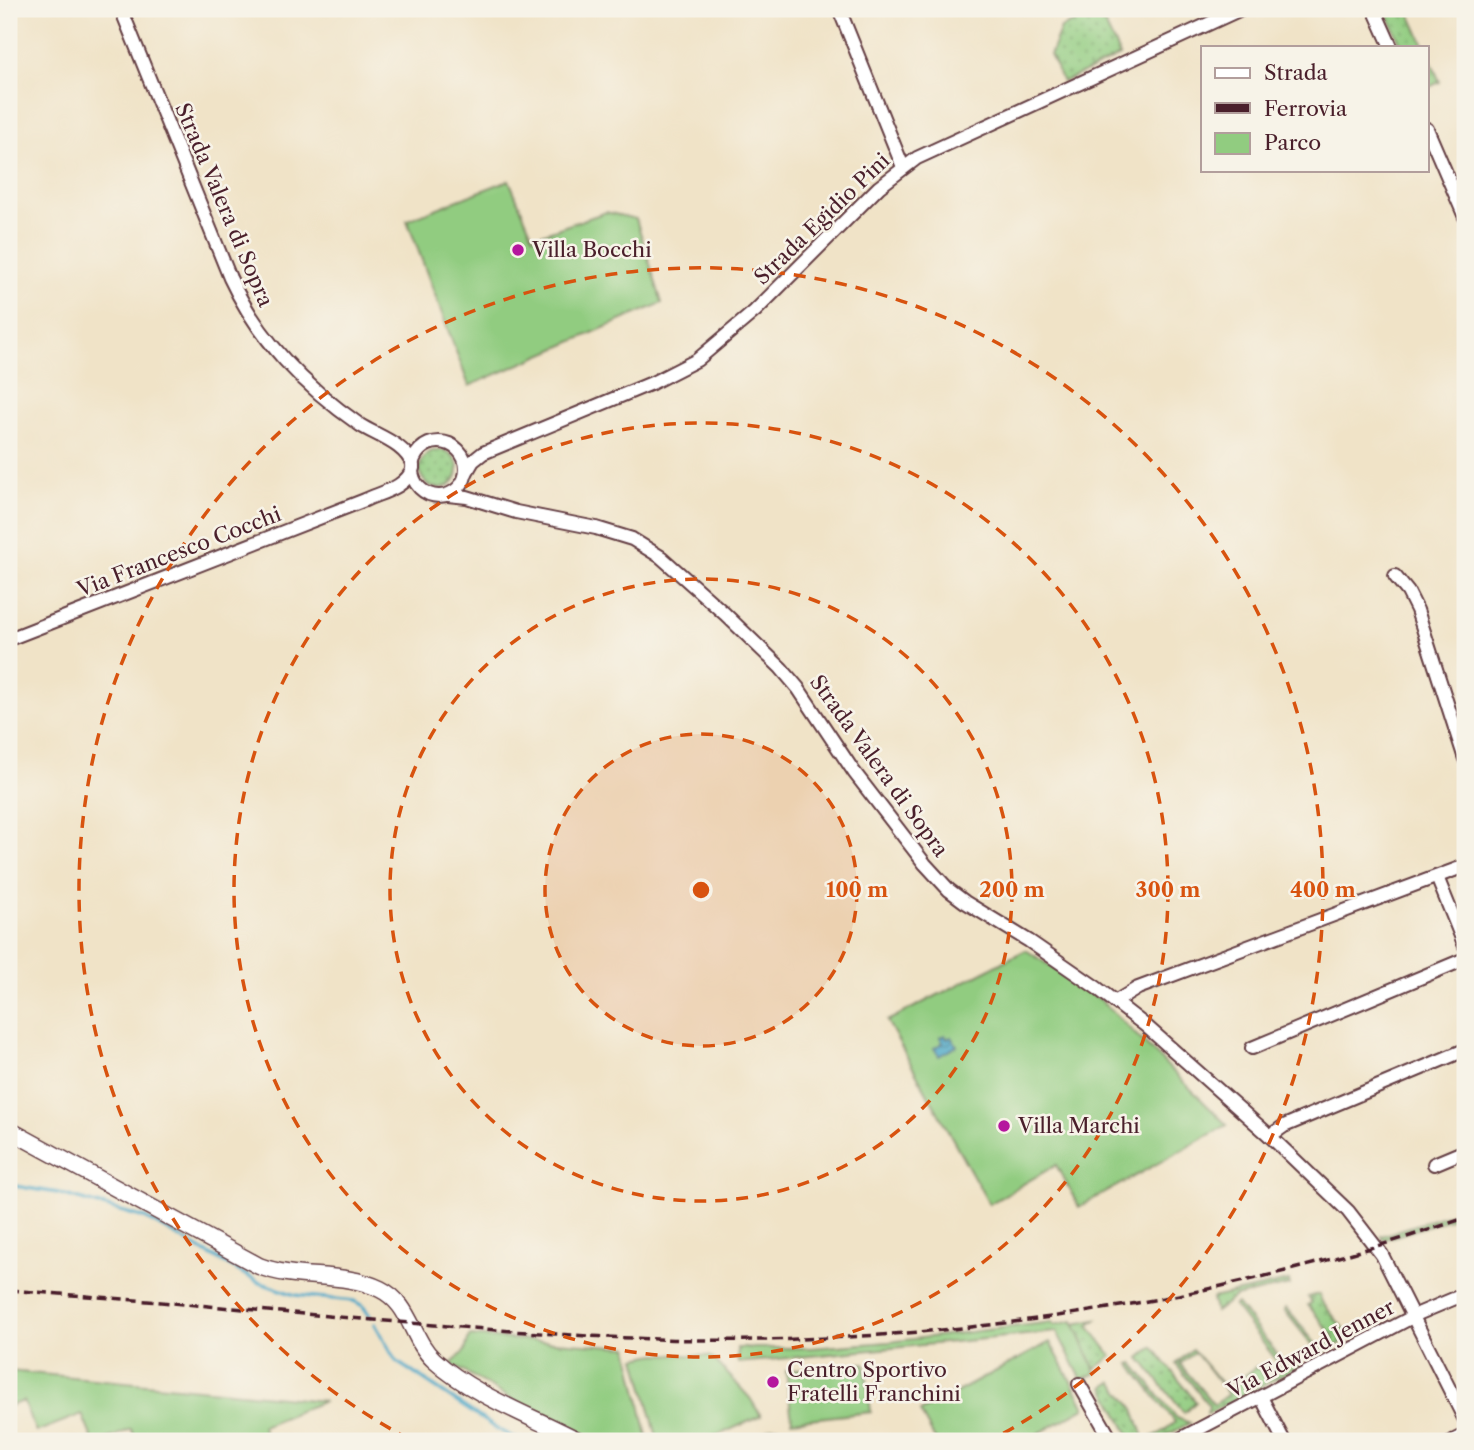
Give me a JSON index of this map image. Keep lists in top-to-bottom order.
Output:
{
  "streets": {
    "street": [
      "Strada Valera di Sopra",
      "Strada Egidio Pini",
      "Via Francesco Cocchi",
      "Via Edward Jenner"
    ]
  },
  "crossings": [
    ["Strada Valera di Sopra", "Strada Egidio Pini"],
    ["Strada Valera di Sopra", "Via Francesco Cocchi"],
    ["Strada Valera di Sopra", "Via Edward Jenner"],
    ["Strada Egidio Pini", "Via Francesco Cocchi"]
  ],
  "places": ["Villa Bocchi", "Villa Marchi", "Centro Sportivo Fratelli Franchini"],
  "legend": ["Strada", "Ferrovia", "Parco"],
  "rings": [
    "100 m",
    "200 m",
    "300 m",
    "400 m"
  ]
}
